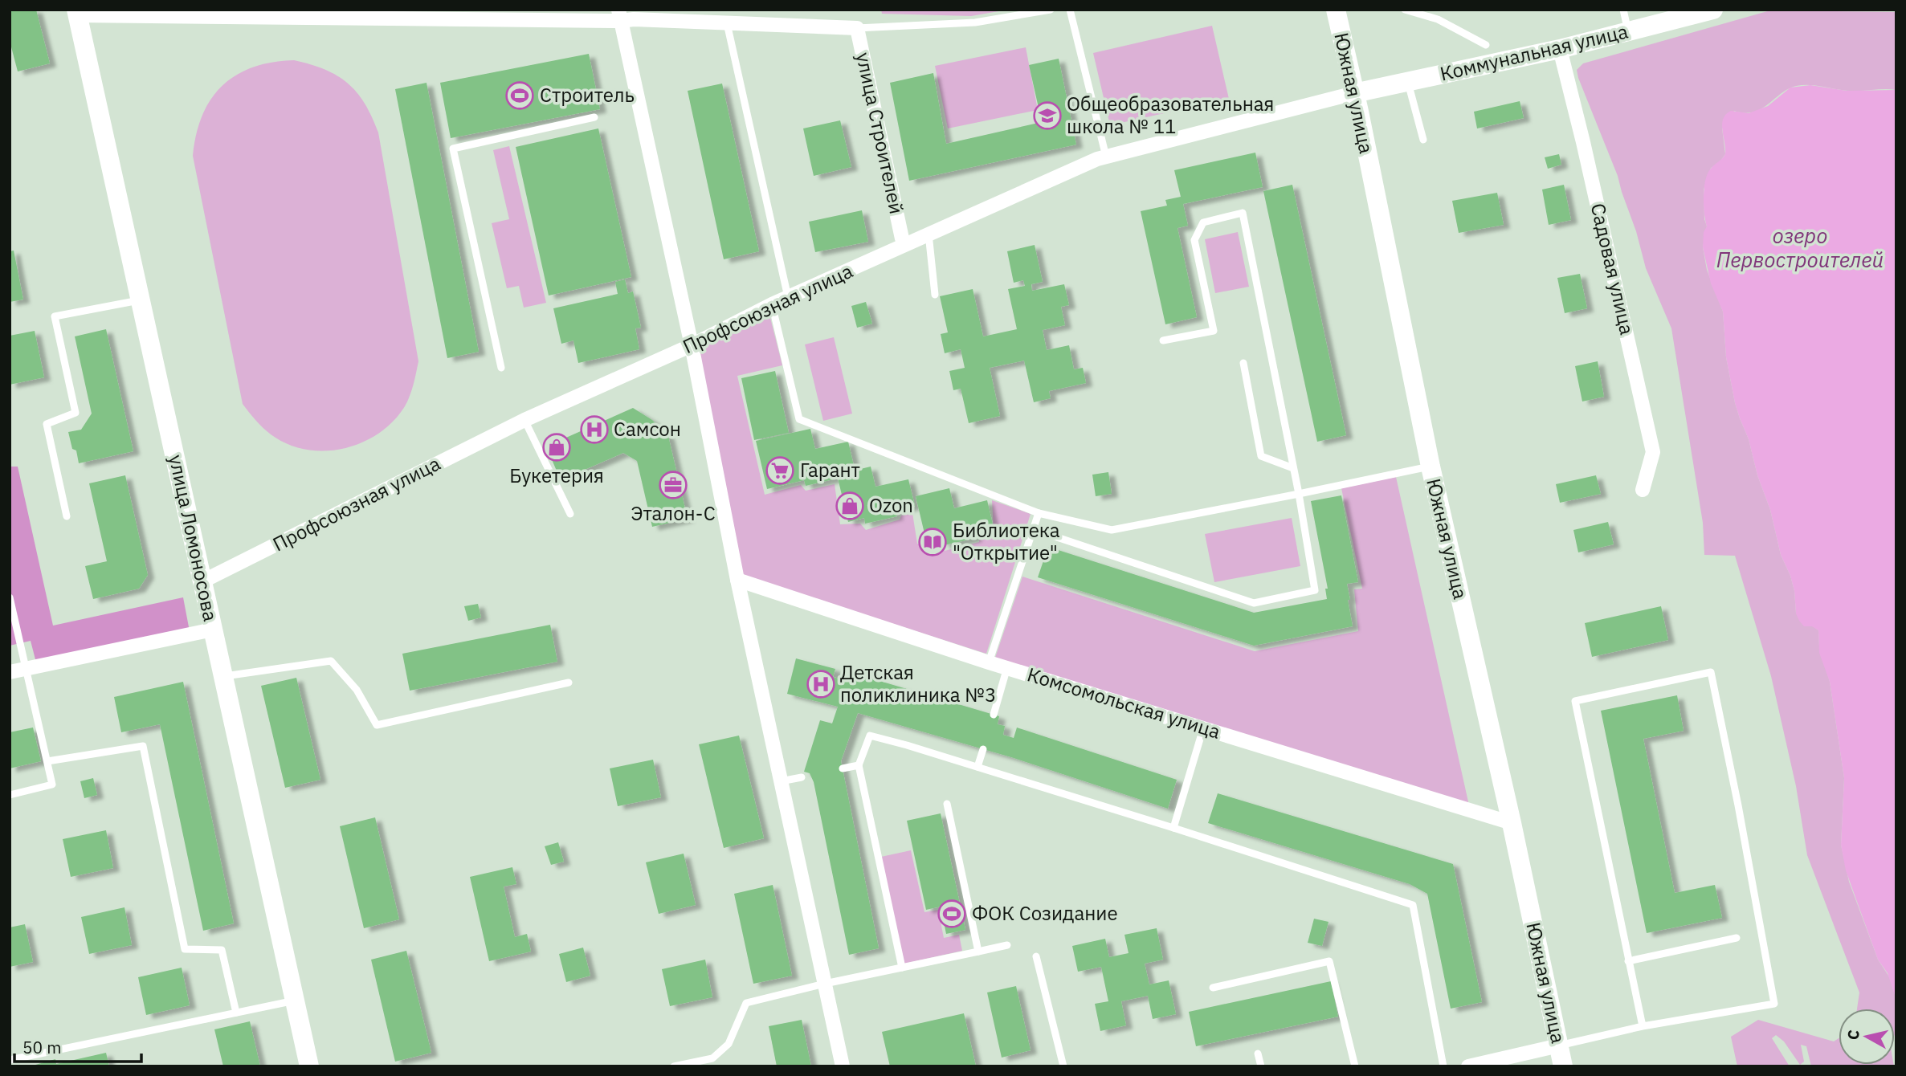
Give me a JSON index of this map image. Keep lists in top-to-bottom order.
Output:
{
  "streets": {
    "main road": ["Коммунальная улица", "Южная улица", "улица Ломоносова"],
    "street": [
      "улица Строителей",
      "Садовая улица",
      "Профсоюзная улица",
      "Комсомольская улица"
    ]
  },
  "crossings": [
    ["Коммунальная улица", "Южная улица"],
    ["Коммунальная улица", "Садовая улица"],
    ["Коммунальная улица", "Профсоюзная улица"],
    ["Южная улица", "Профсоюзная улица"],
    ["Южная улица", "Комсомольская улица"],
    ["Профсоюзная улица", "улица Ломоносова"]
  ],
  "water": ["озеро Первостроителей"],
  "places": {
    "sports": ["Строитель", "ФОК Созидание"],
    "school or university": ["Общеобразовательная школа № 11"],
    "hospital": ["Самсон", "Детская поликлиника №3"],
    "shop": ["Букетерия", "Ozon"],
    "supermarket": ["Гарант"],
    "office": ["Эталон-С"],
    "library": ["Библиотека \"Открытие\""]
  },
  "scale_bar": "50 m",
  "north": "left"
}
